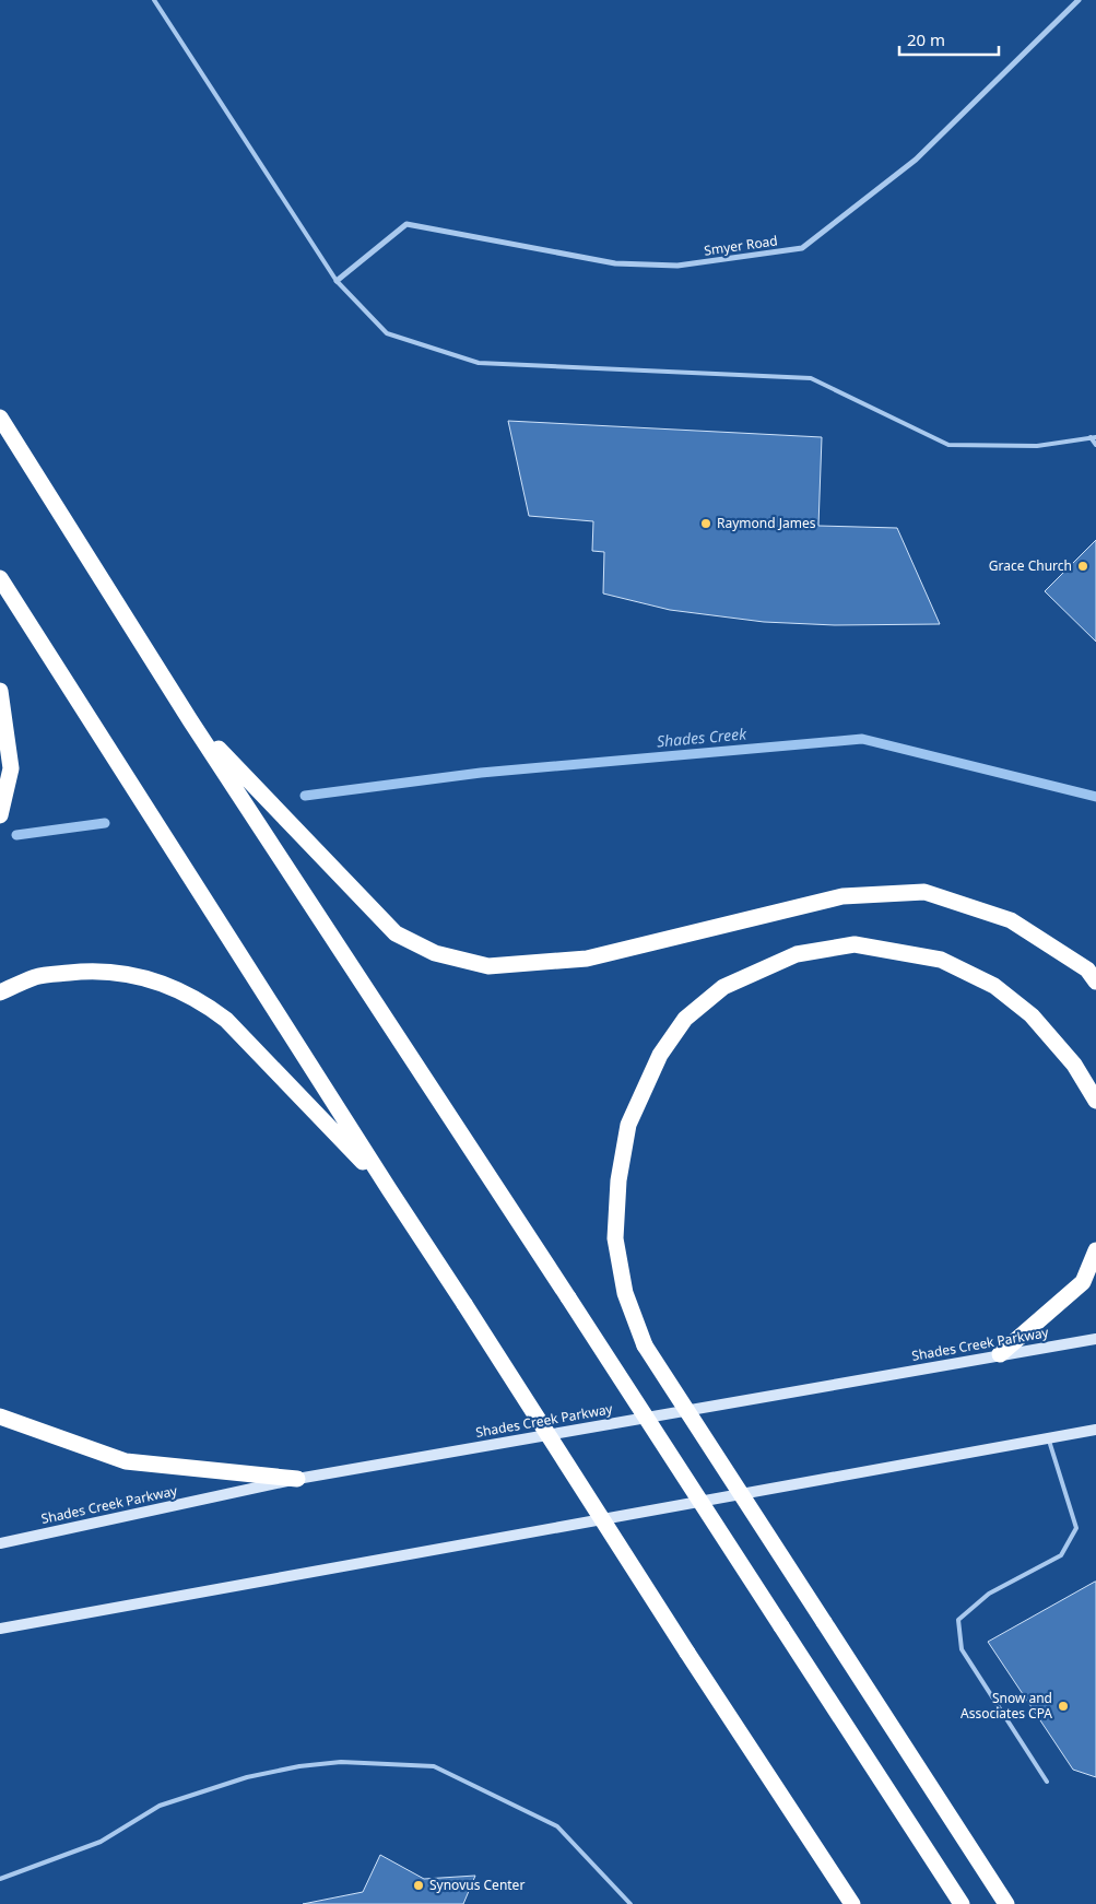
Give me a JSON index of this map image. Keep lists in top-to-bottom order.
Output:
{
  "streets": {
    "main road": ["Shades Creek Parkway"],
    "street": ["Smyer Road"]
  },
  "water": ["Shades Creek"],
  "places": [
    "Raymond James",
    "Grace Church",
    "Snow and Associates CPA",
    "Synovus Center"
  ],
  "scale_bar": "20 m"
}
